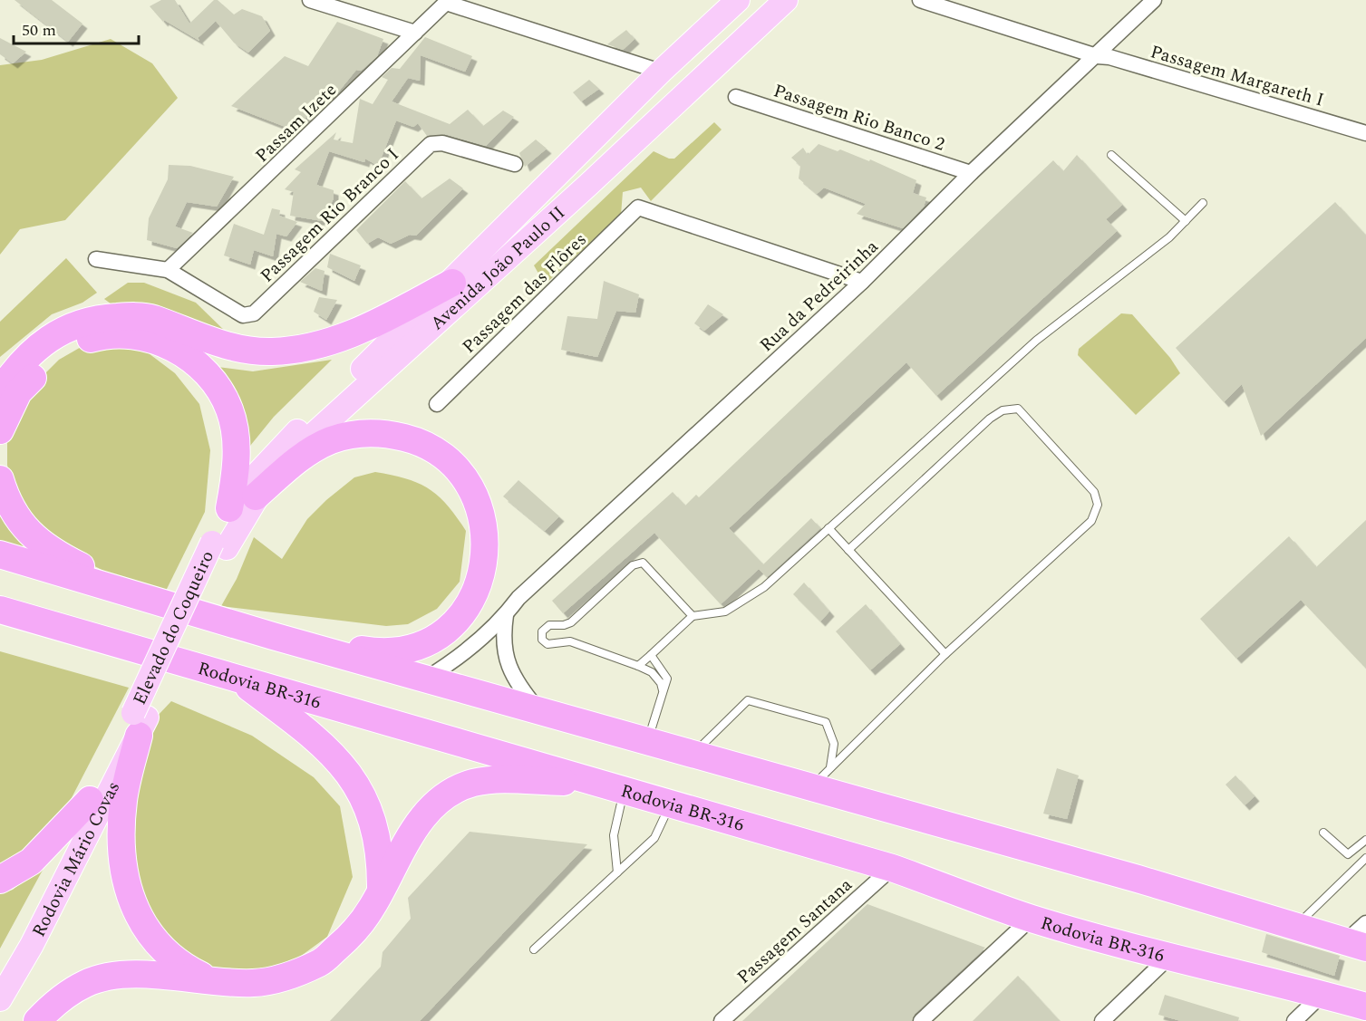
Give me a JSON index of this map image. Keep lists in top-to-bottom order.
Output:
{
  "streets": {
    "highway": ["Rodovia BR-316"],
    "main road": ["Avenida João Paulo II", "Elevado do Coqueiro", "Rodovia Mário Covas"],
    "street": [
      "Passagem Margareth I",
      "Passagem Rio Banco 2",
      "Passam Izete",
      "Passagem Rio Branco I",
      "Passagem das Flôres",
      "Rua da Pedreirinha",
      "Passagem Santana"
    ]
  },
  "crossings": [
    ["Passagem Margareth I", "Rua da Pedreirinha"],
    ["Passagem Rio Banco 2", "Rua da Pedreirinha"],
    ["Passam Izete", "Passagem Rio Branco I"],
    ["Avenida João Paulo II", "Elevado do Coqueiro"],
    ["Passagem das Flôres", "Rua da Pedreirinha"],
    ["Elevado do Coqueiro", "Rodovia Mário Covas"],
    ["Rodovia BR-316", "Passagem Santana"]
  ],
  "scale_bar": "50 m"
}
